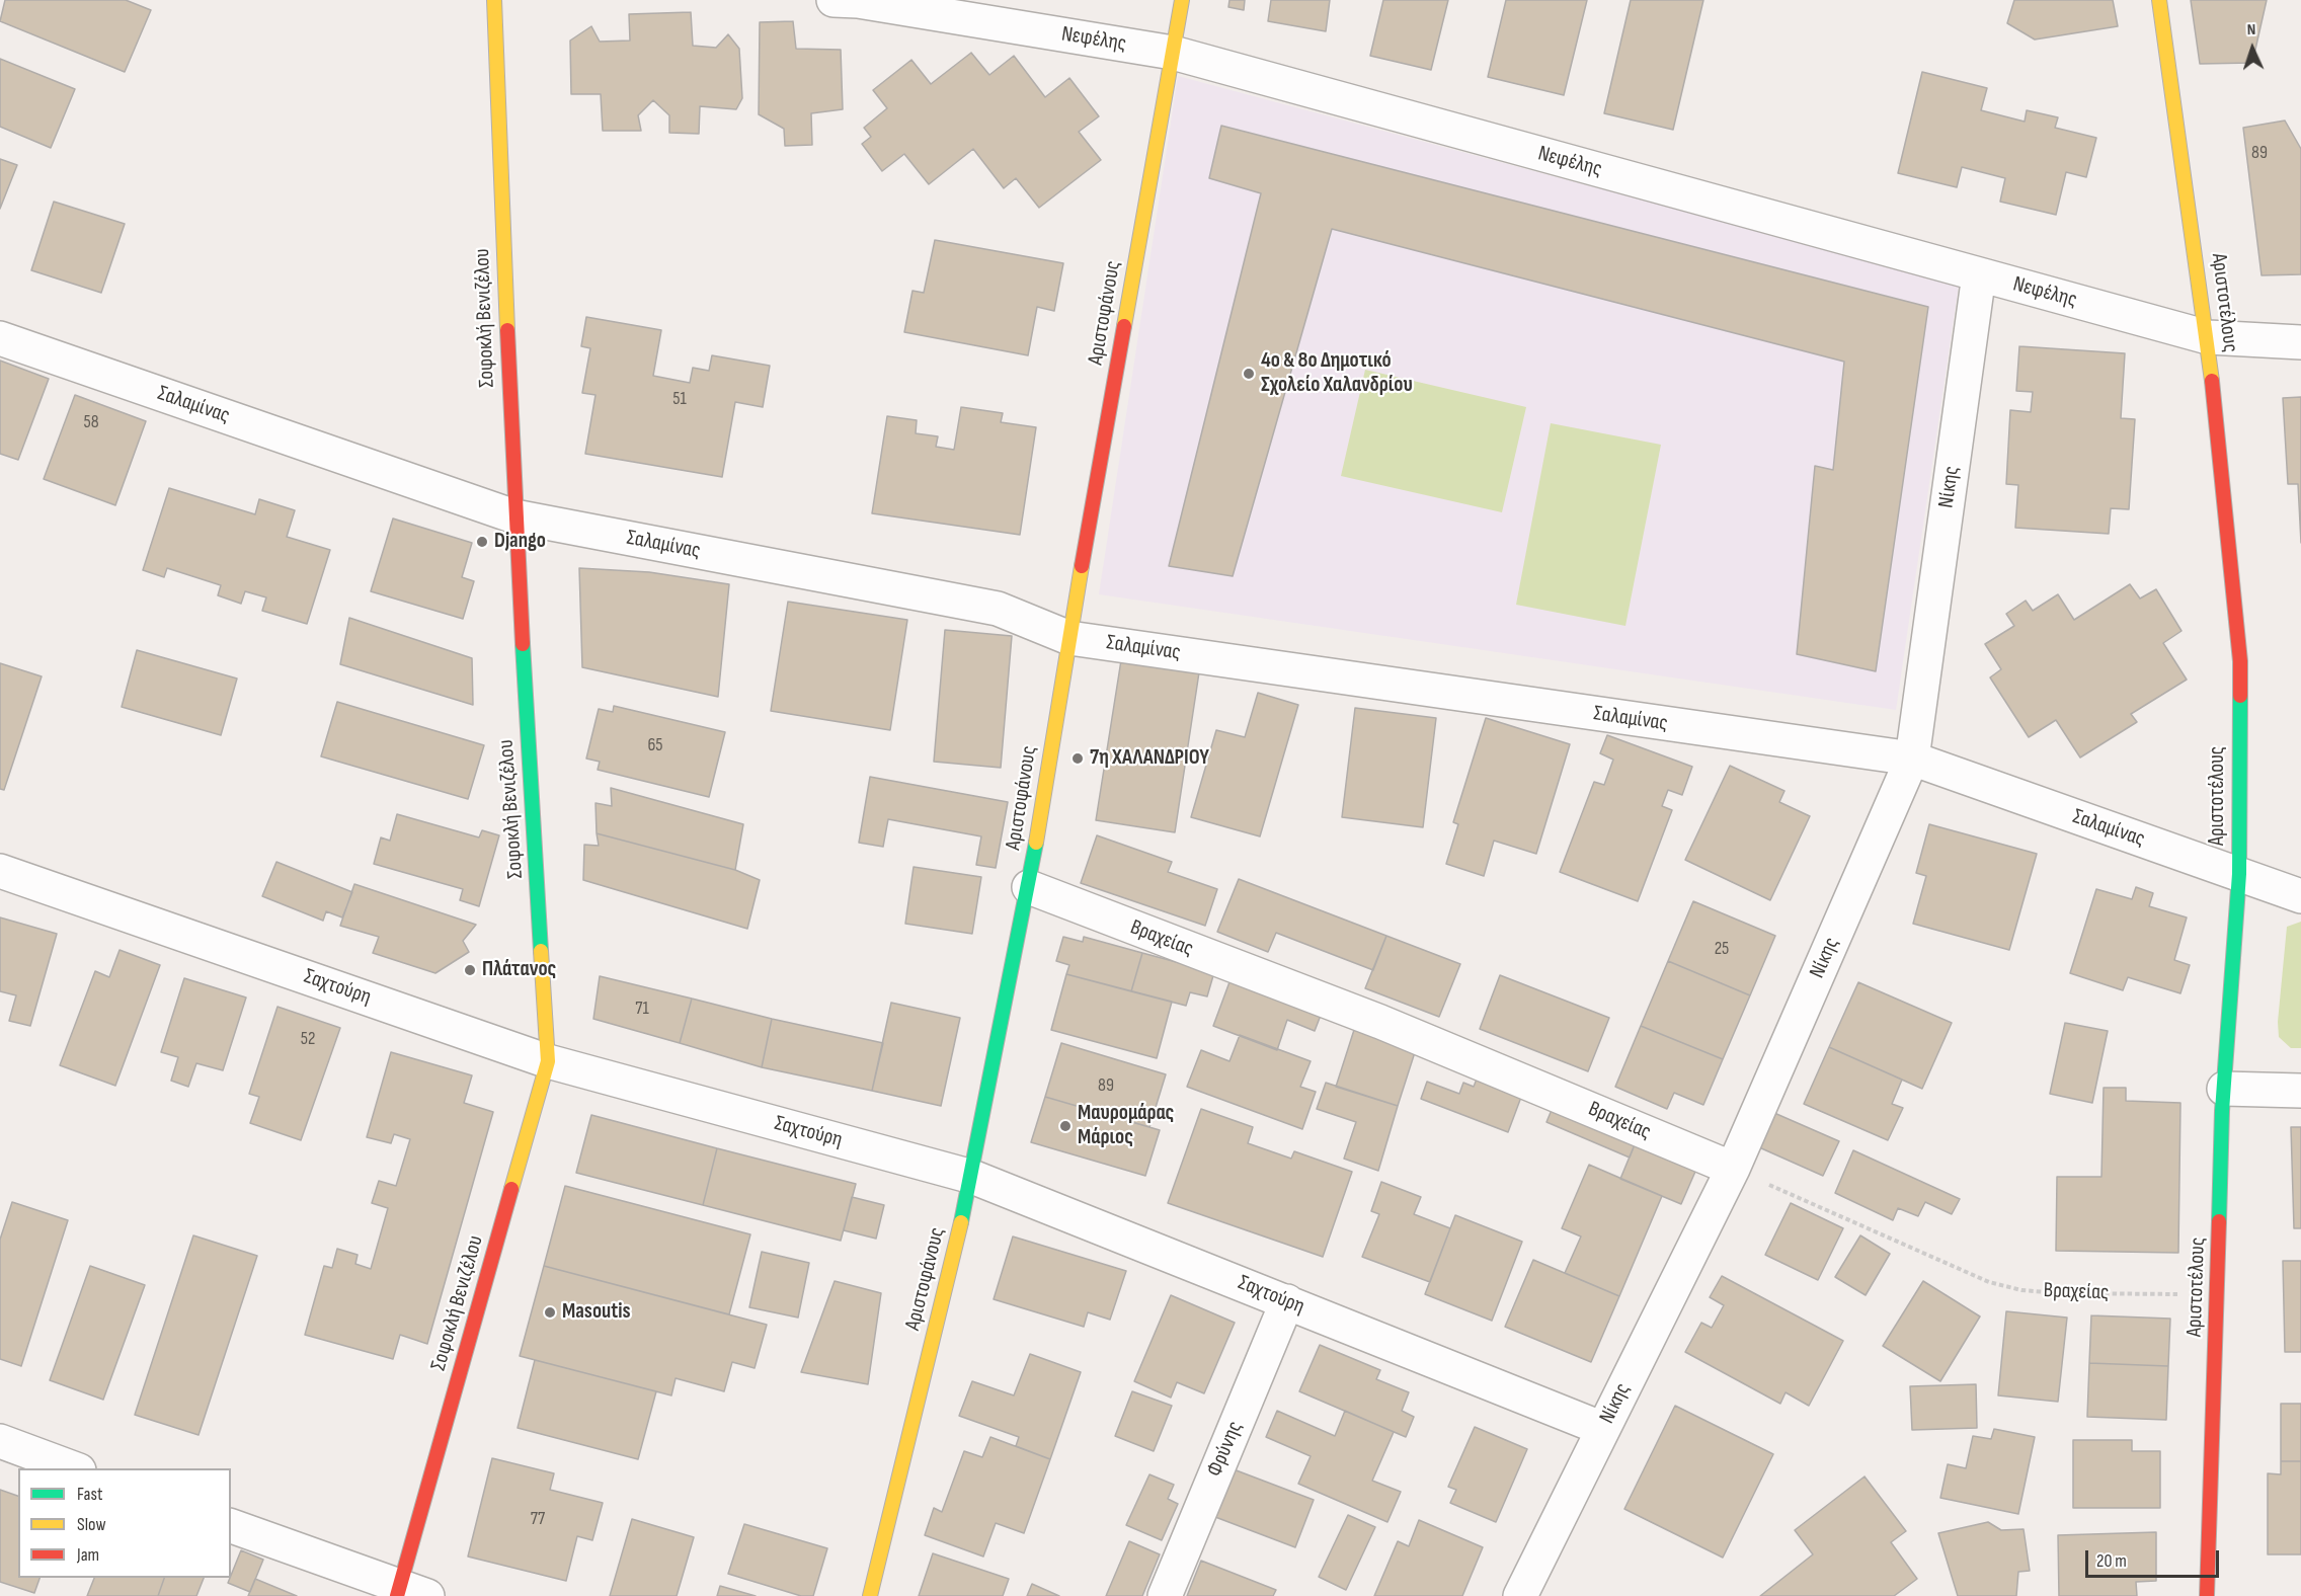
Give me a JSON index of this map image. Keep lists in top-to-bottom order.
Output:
{
  "streets": {
    "street": [
      "Νεφέλης",
      "Αριστοτέλους",
      "Αριστοφάνους",
      "Σοφοκλή Βενιζέλου",
      "Σαλαμίνας",
      "Νίκης",
      "Βραχείας",
      "Σαχτούρη",
      "Φρύνης"
    ]
  },
  "crossings": [
    ["Νεφέλης", "Αριστοτέλους"],
    ["Νεφέλης", "Αριστοφάνους"],
    ["Νεφέλης", "Νίκης"],
    ["Αριστοτέλους", "Σαλαμίνας"],
    ["Αριστοτέλους", "Βραχείας"],
    ["Αριστοφάνους", "Σαλαμίνας"],
    ["Αριστοφάνους", "Βραχείας"],
    ["Αριστοφάνους", "Σαχτούρη"],
    ["Σοφοκλή Βενιζέλου", "Σαλαμίνας"],
    ["Σοφοκλή Βενιζέλου", "Σαχτούρη"],
    ["Σαλαμίνας", "Νίκης"],
    ["Νίκης", "Βραχείας"],
    ["Νίκης", "Σαχτούρη"],
    ["Σαχτούρη", "Φρύνης"]
  ],
  "places": [
    "4ο & 8ο Δημοτικό Σχολείο Χαλανδρίου",
    "Django",
    "7η ΧΑΛΑΝΔΡΙΟΥ",
    "Πλάτανος",
    "Μαυρομάρας Μάριος",
    "Masoutis"
  ],
  "house_numbers": [
    "89",
    "51",
    "58",
    "65",
    "25",
    "71",
    "52",
    "89",
    "77"
  ],
  "legend": ["Fast", "Slow", "Jam"],
  "scale_bar": "20 m",
  "north": "top"
}
